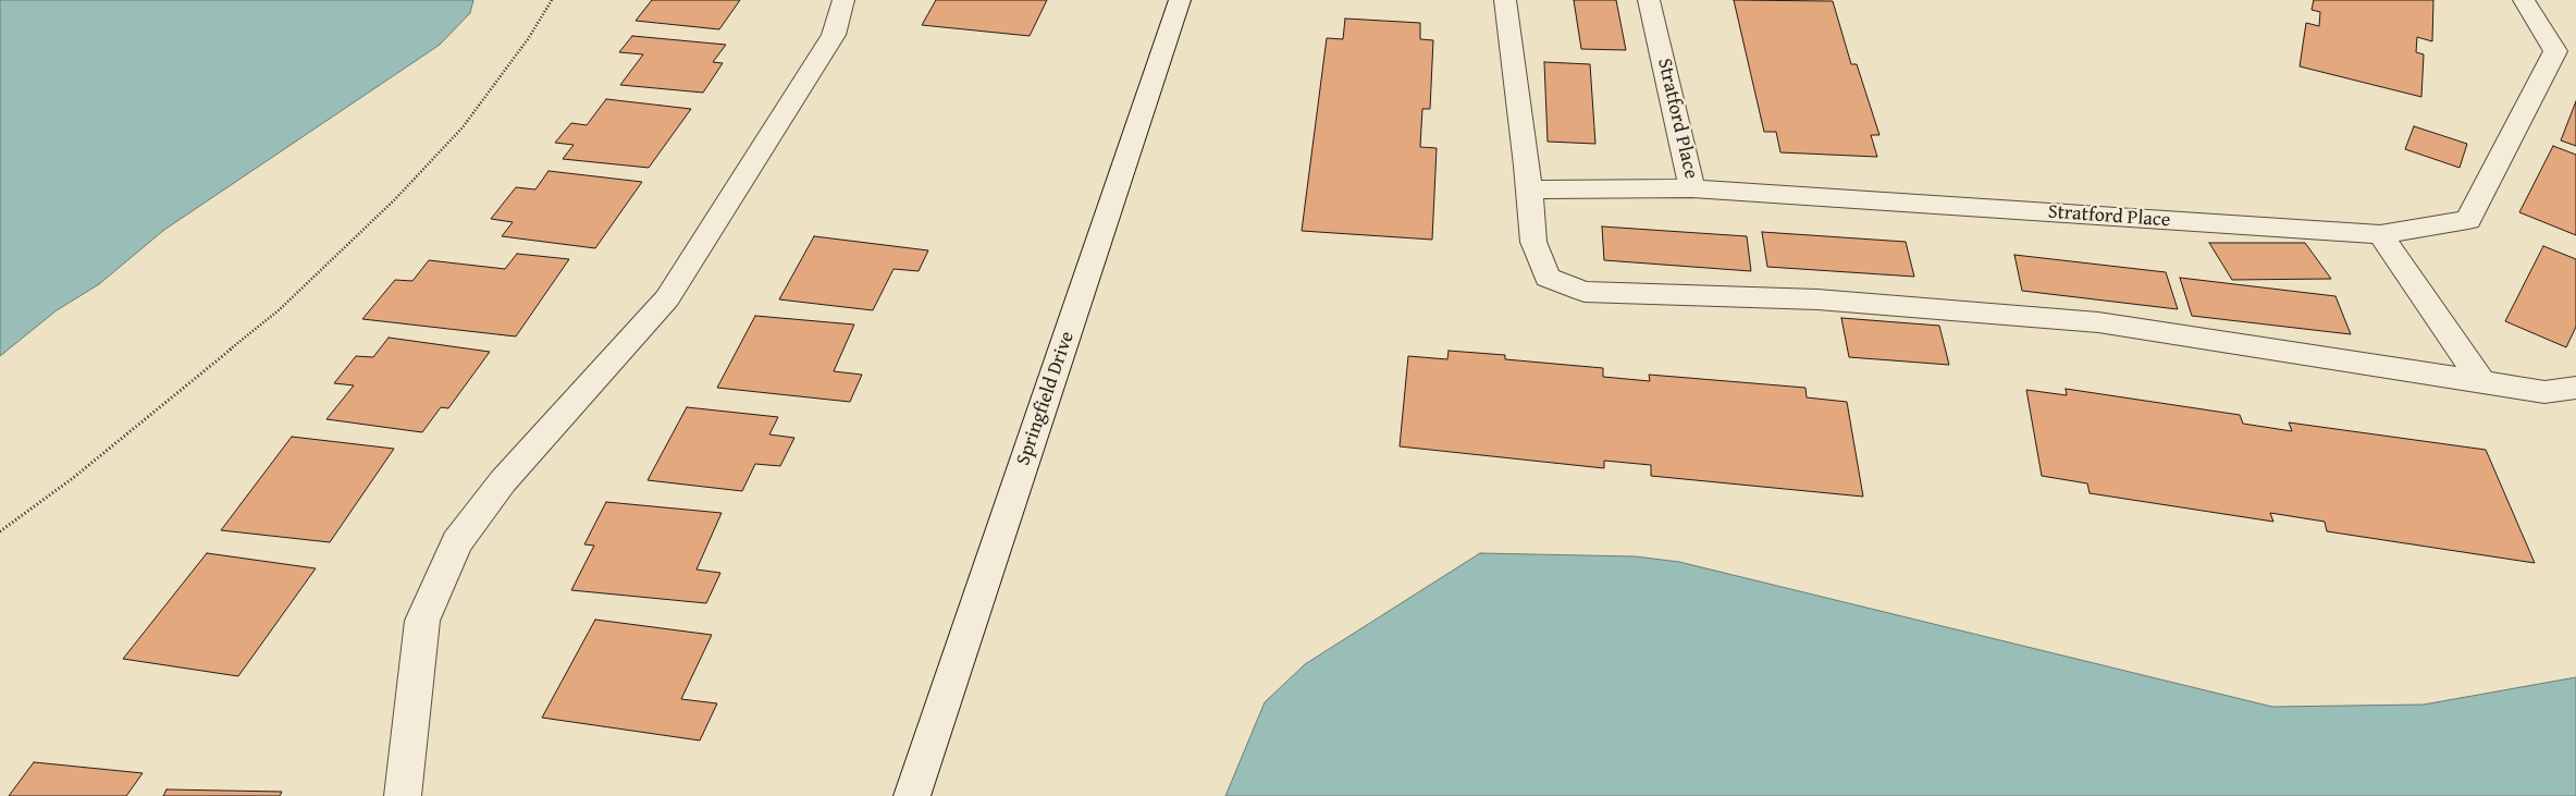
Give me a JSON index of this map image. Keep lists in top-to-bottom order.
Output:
{
  "streets": {
    "street": ["Stratford Place", "Springfield Drive"]
  }
}
